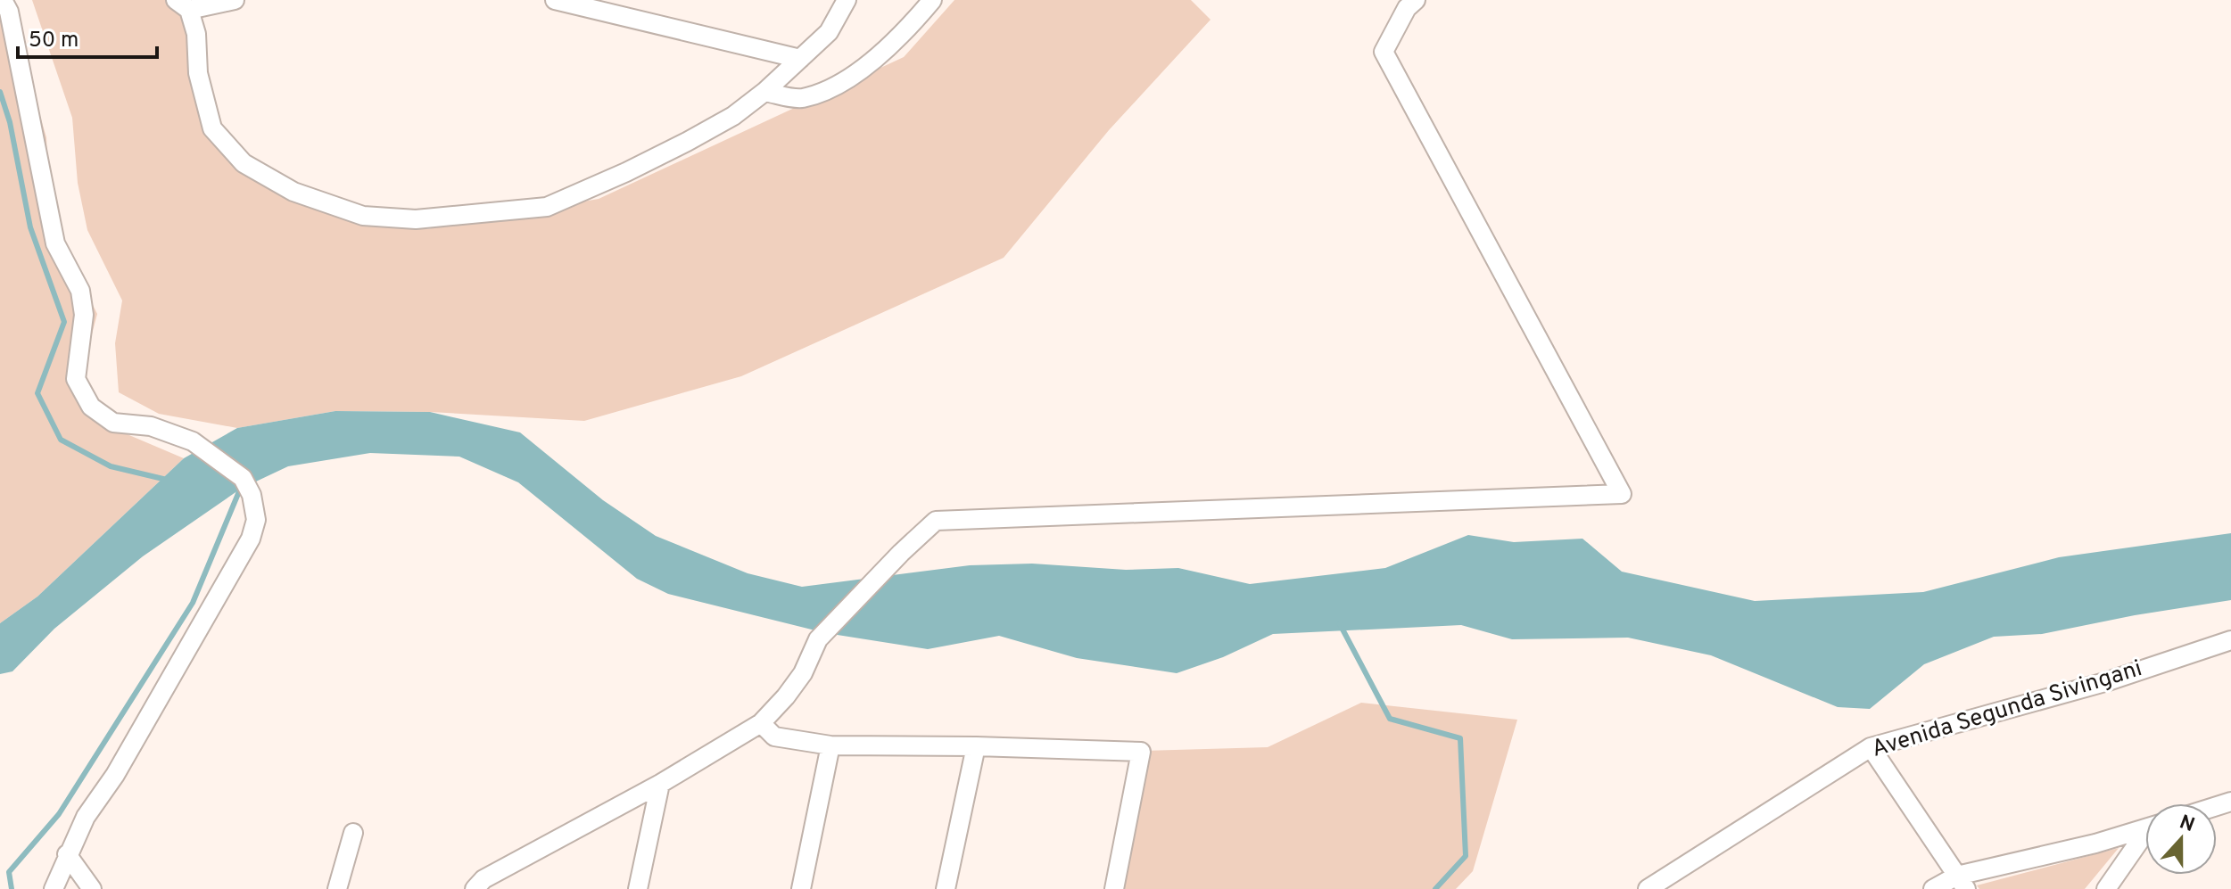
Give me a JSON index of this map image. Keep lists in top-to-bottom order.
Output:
{
  "streets": {
    "street": ["Avenida Segunda Sivingani"]
  },
  "scale_bar": "50 m",
  "north": "top"
}
